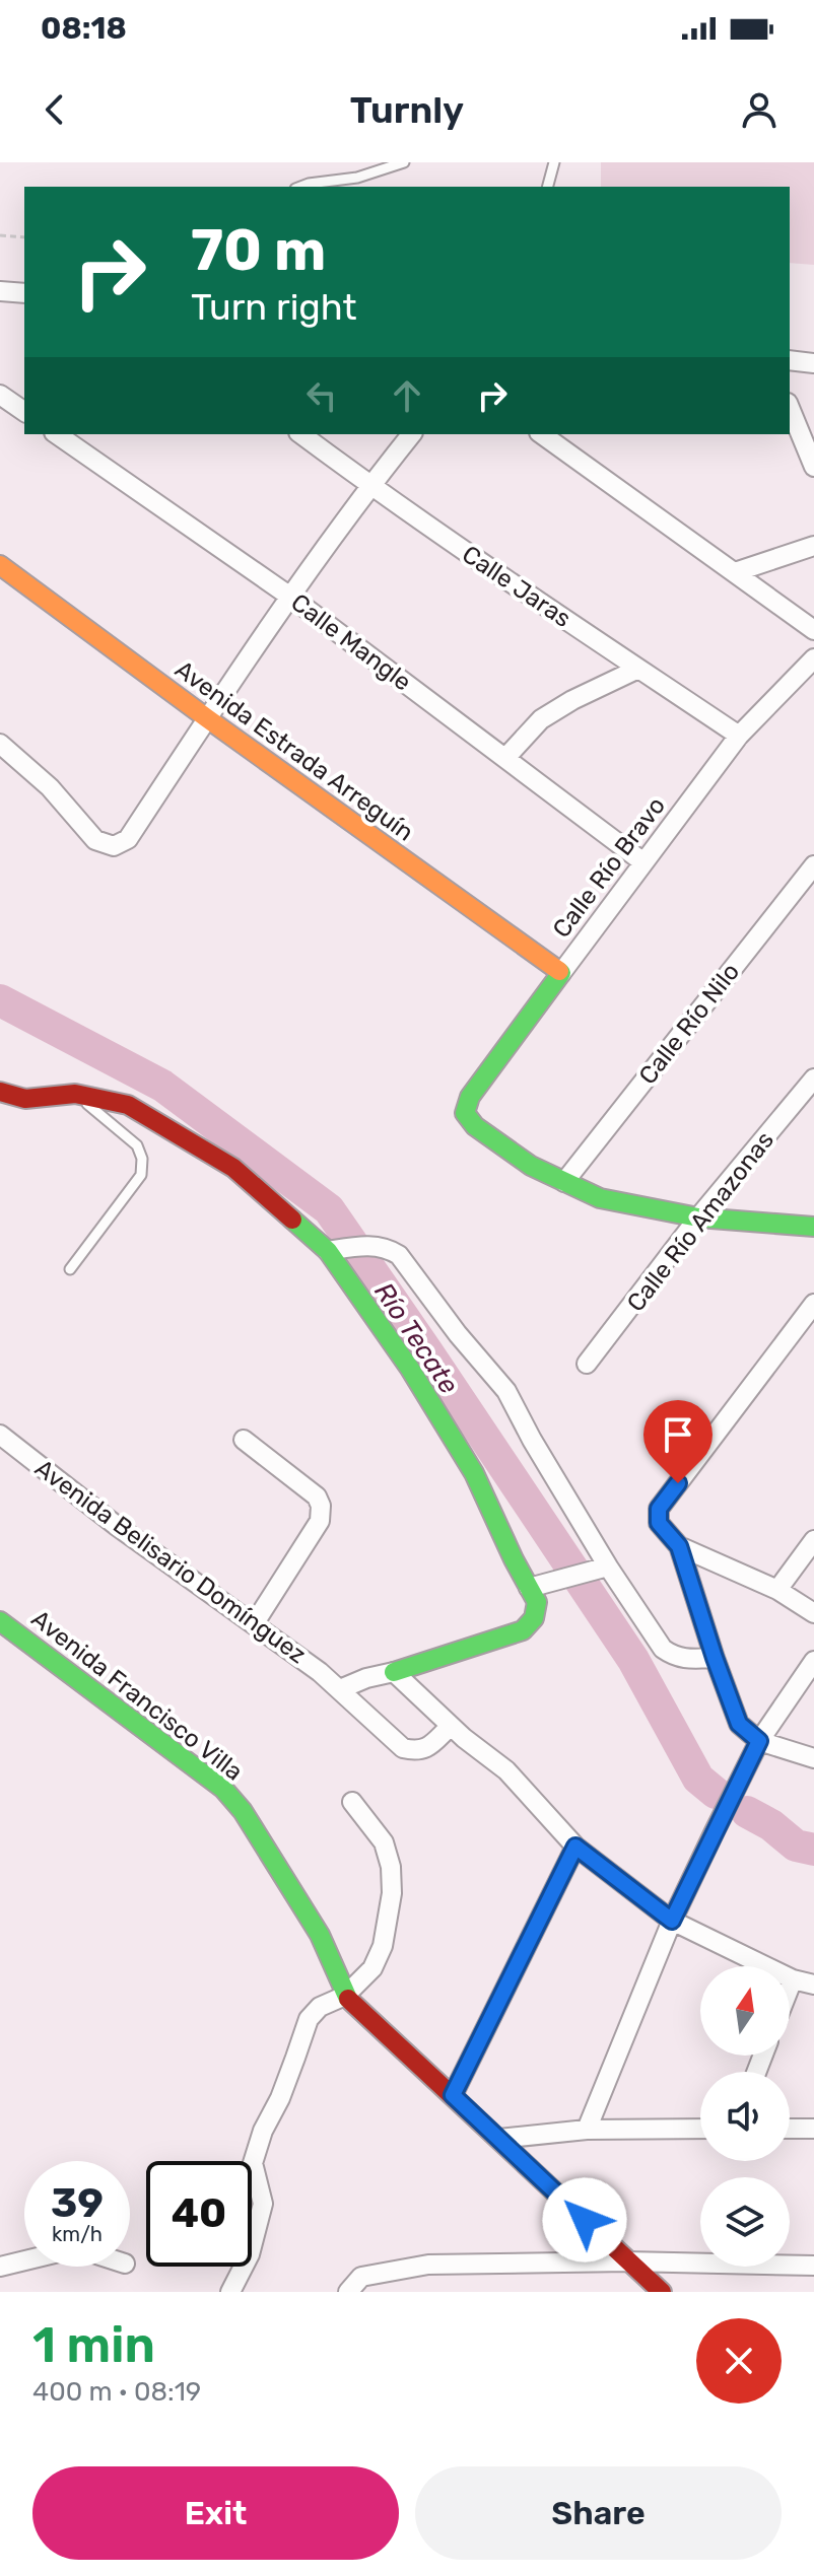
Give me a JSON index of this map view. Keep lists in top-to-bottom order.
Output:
{
  "streets": {
    "street": [
      "Calle Jaras",
      "Calle Mangle",
      "Avenida Estrada Arreguín",
      "Calle Río Bravo",
      "Calle Río Nilo",
      "Calle Río Amazonas",
      "Avenida Belisario Domínguez",
      "Avenida Francisco Villa"
    ]
  },
  "crossings": [
    ["Calle Jaras", "Calle Río Bravo"],
    ["Calle Mangle", "Calle Río Bravo"],
    ["Avenida Estrada Arreguín", "Calle Río Bravo"],
    ["Calle Río Bravo", "Calle Río Nilo"]
  ],
  "water": ["Río Tecate"],
  "north": "top",
  "page": {
    "status": "08:18",
    "header": "Turnly",
    "turn": ["70 m", "Turn right"],
    "speed": "39 km/h",
    "limit": "40",
    "heading": ["1 min", "400 m · 08:19"],
    "buttons": ["Exit", "Share"]
  }
}
